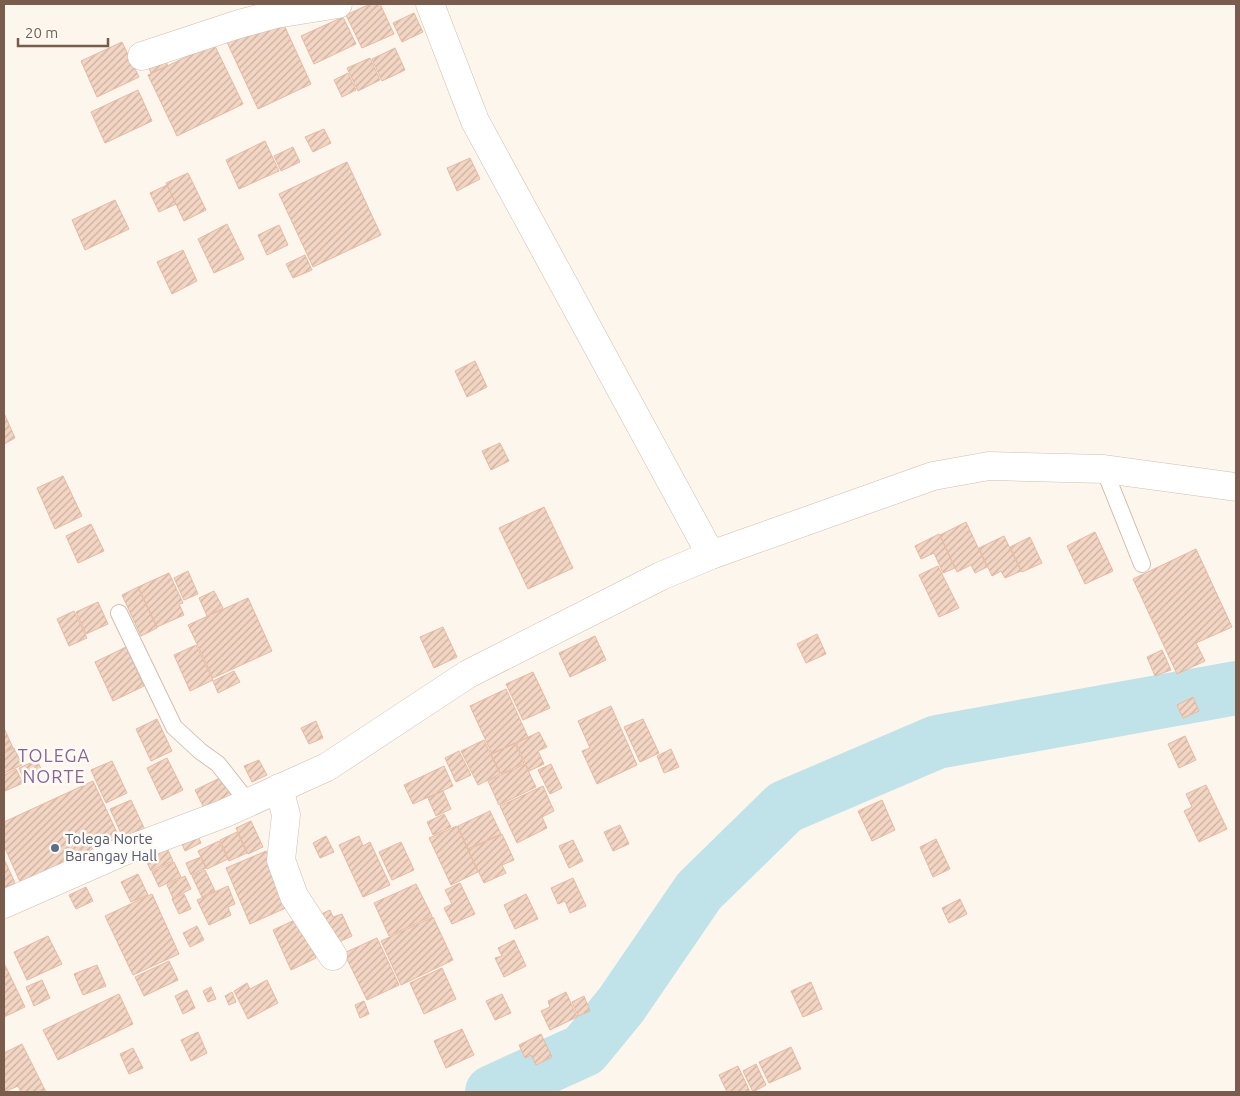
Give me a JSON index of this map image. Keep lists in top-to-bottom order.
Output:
{
  "districts": ["TOLEGA NORTE"],
  "places": ["Tolega Norte Barangay Hall"],
  "scale_bar": "20 m"
}
